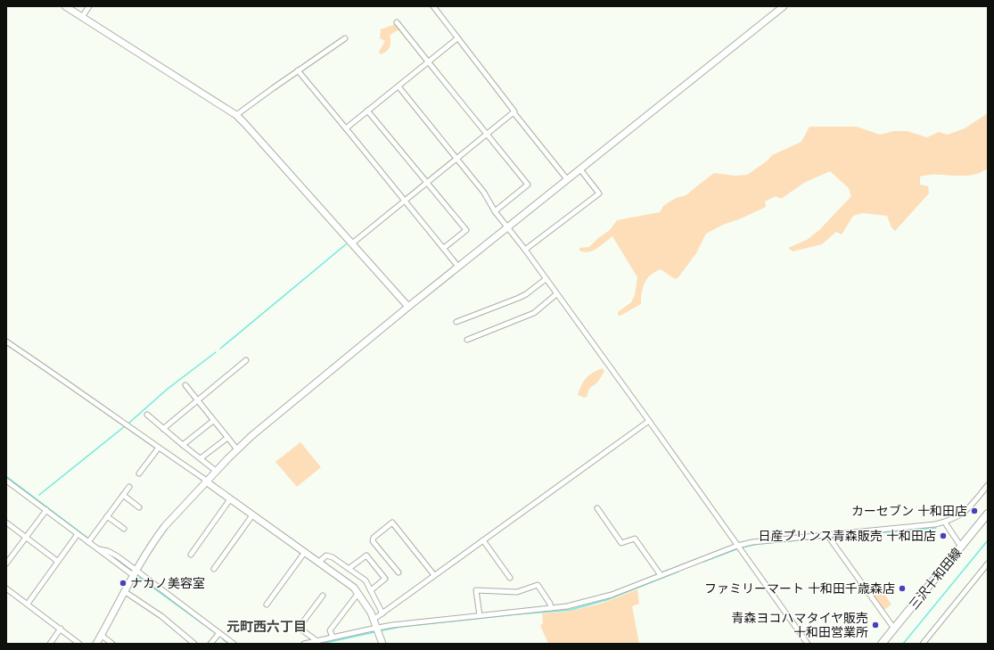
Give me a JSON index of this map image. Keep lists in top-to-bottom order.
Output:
{
  "streets": {
    "main road": ["三沢十和田線"]
  },
  "districts": ["元町西六丁目"],
  "places": [
    "カーセブン 十和田店",
    "日産プリンス青森販売 十和田店",
    "ナカノ美容室",
    "ファミリーマート 十和田千歳森店",
    "青森ヨコハマタイヤ販売 十和田営業所"
  ]
}
